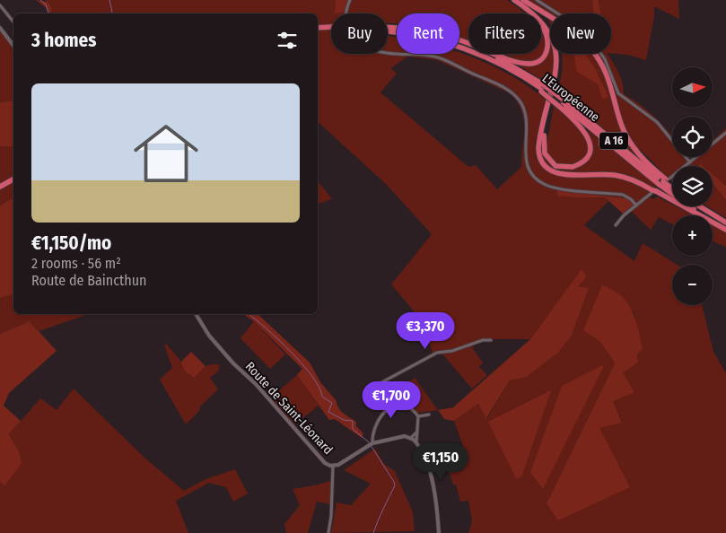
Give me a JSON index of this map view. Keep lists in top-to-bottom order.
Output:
{
  "streets": {
    "highway": ["L'Européenne", "A 16"],
    "street": ["Route de Saint-Léonard"]
  },
  "crossings": [
    ["L'Européenne", "A 16"]
  ],
  "north": "right",
  "page": {
    "chip": [
      "Buy",
      "Rent",
      "Filters",
      "New"
    ],
    "heading": "3 homes",
    "map_buttons": ["+", "−"],
    "list": [
      {
        "name": "€1,150/mo",
        "note": "2 rooms · 56 m² · Route de Baincthun"
      }
    ],
    "price": ["€3,370", "€1,700", "€1,150"]
  }
}
